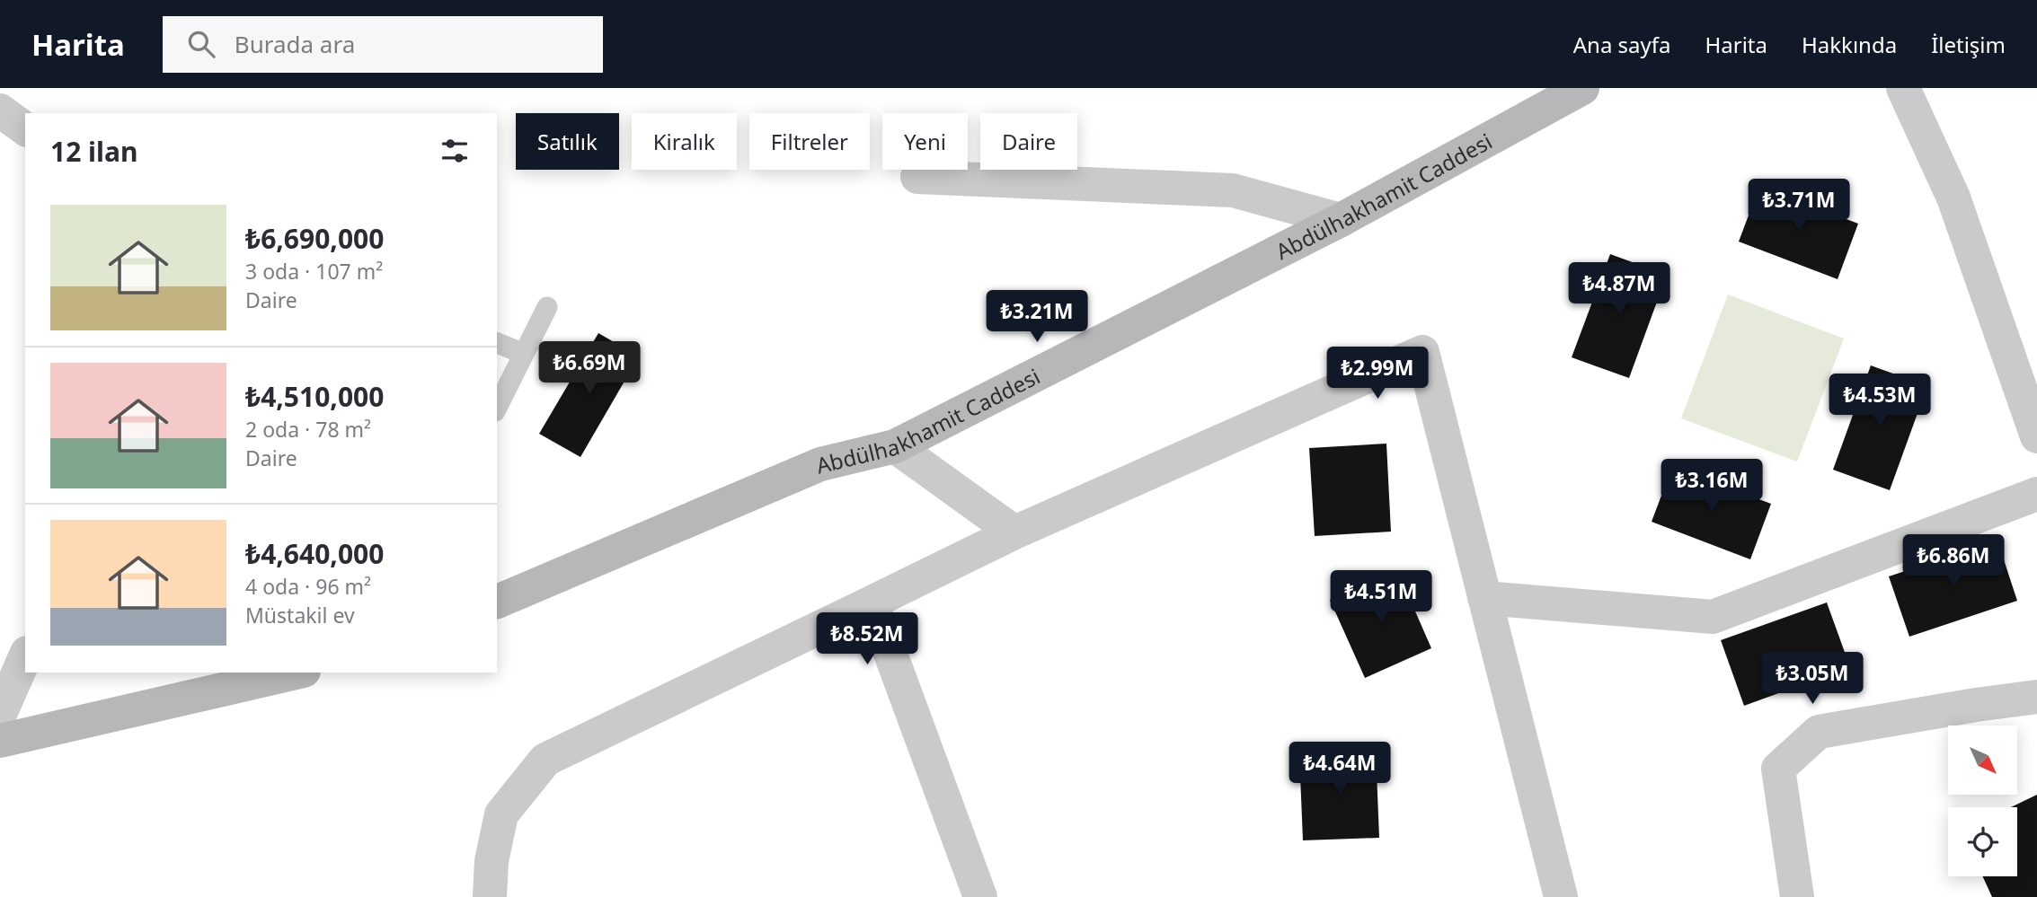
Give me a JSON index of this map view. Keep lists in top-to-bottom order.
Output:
{
  "streets": {
    "main road": ["Abdülhakhamit Caddesi"]
  },
  "north": "bottom right",
  "page": {
    "header": "Harita",
    "search": "Burada ara",
    "nav": [
      "Ana sayfa",
      "Harita",
      "Hakkında",
      "İletişim"
    ],
    "chip": [
      "Satılık",
      "Kiralık",
      "Filtreler",
      "Yeni",
      "Daire"
    ],
    "heading": "12 ilan",
    "price": [
      "₺3.71M",
      "₺4.87M",
      "₺3.21M",
      "₺6.69M",
      "₺2.99M",
      "₺4.53M",
      "₺3.16M",
      "₺6.86M",
      "₺4.51M",
      "₺8.52M",
      "₺3.05M",
      "₺4.64M"
    ],
    "list": [
      {
        "name": "₺6,690,000",
        "note": "3 oda · 107 m² · Daire"
      },
      {
        "name": "₺4,510,000",
        "note": "2 oda · 78 m² · Daire"
      },
      {
        "name": "₺4,640,000",
        "note": "4 oda · 96 m² · Müstakil ev"
      }
    ]
  }
}
